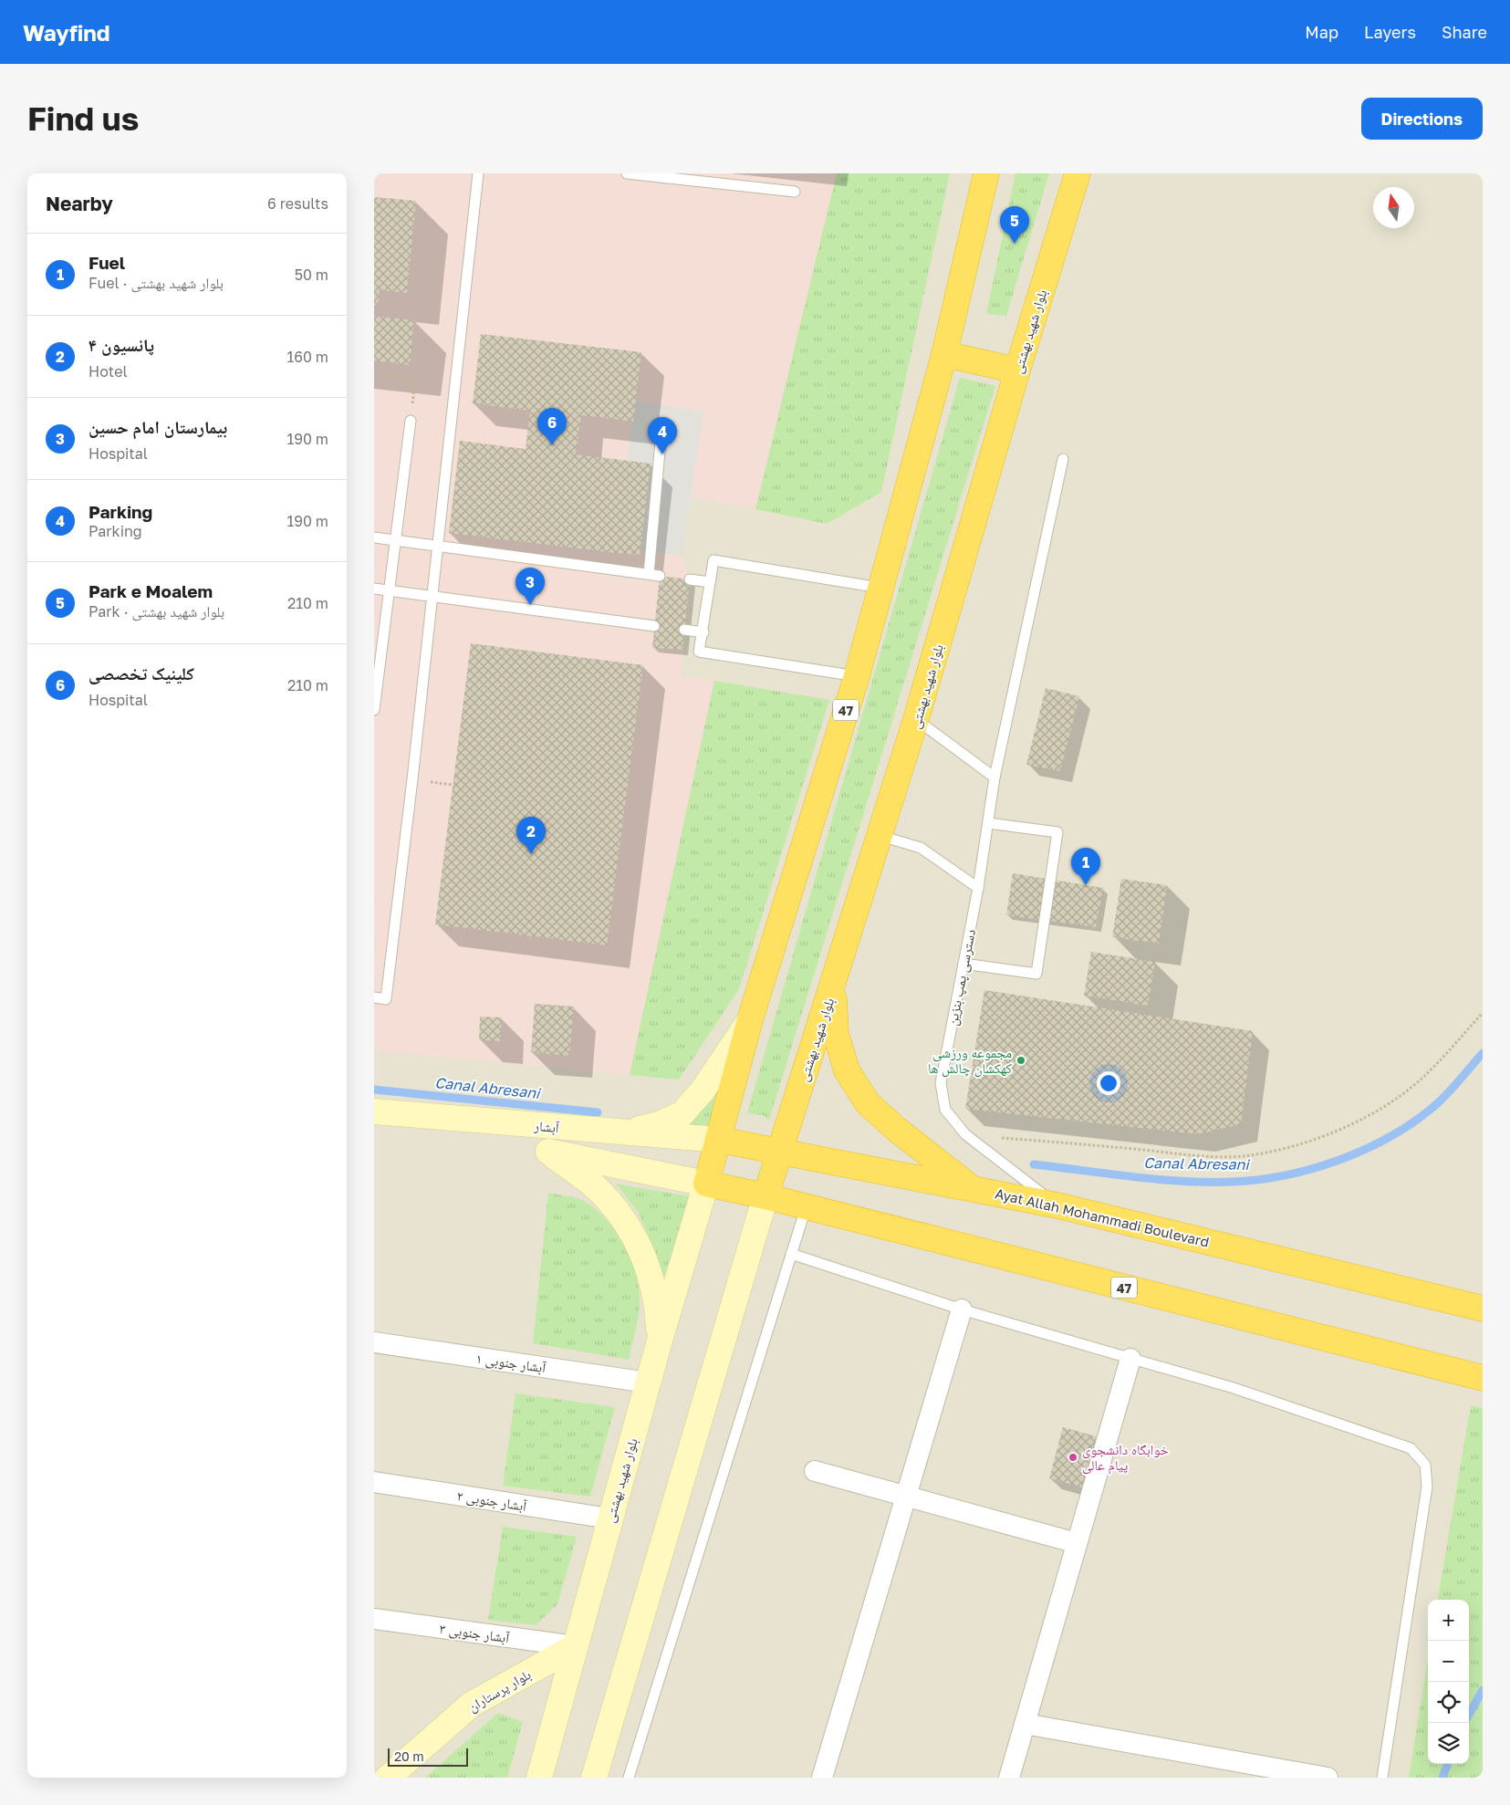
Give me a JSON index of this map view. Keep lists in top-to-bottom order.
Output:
{
  "streets": {
    "highway": ["بلوار شهید بهشتی", "47", "Ayat Allah Mohammadi Boulevard"],
    "main road": ["آبشار", "بلوار پرستاران"],
    "street": ["آبشار جنوبی ۱", "آبشار جنوبی ۲", "آبشار جنوبی ۳"],
    "lane": ["دسترسی پمپ بنزین"]
  },
  "crossings": [
    ["بلوار شهید بهشتی", "47"],
    ["بلوار شهید بهشتی", "آبشار"],
    ["بلوار شهید بهشتی", "Ayat Allah Mohammadi Boulevard"],
    ["بلوار شهید بهشتی", "آبشار جنوبی ۱"],
    ["بلوار شهید بهشتی", "آبشار جنوبی ۲"],
    ["بلوار شهید بهشتی", "آبشار جنوبی ۳"],
    ["بلوار شهید بهشتی", "بلوار پرستاران"],
    ["دسترسی پمپ بنزین", "Ayat Allah Mohammadi Boulevard"],
    ["آبشار", "Ayat Allah Mohammadi Boulevard"],
    ["آبشار جنوبی ۳", "بلوار پرستاران"]
  ],
  "water": ["Canal Abresani"],
  "places": ["مجموعه ورزشی کهکشان چالش ها", "خوابگاه دانشجوی پیام عالی"],
  "scale_bar": "20 m",
  "north": "top",
  "page": {
    "header": "Wayfind",
    "nav": ["Map", "Layers", "Share"],
    "buttons": "Directions",
    "title": "Find us",
    "heading": ["Nearby", "6 results"],
    "pins": [
      "5",
      "6",
      "4",
      "3",
      "2",
      "1"
    ],
    "list": [
      {
        "mark": "1",
        "name": "Fuel",
        "note": "Fuel · بلوار شهید بهشتی",
        "value": "50 m"
      },
      {
        "mark": "2",
        "name": "پانسیون ۴",
        "note": "Hotel",
        "value": "160 m"
      },
      {
        "mark": "3",
        "name": "بیمارستان امام حسین",
        "note": "Hospital",
        "value": "190 m"
      },
      {
        "mark": "4",
        "name": "Parking",
        "note": "Parking",
        "value": "190 m"
      },
      {
        "mark": "5",
        "name": "Park e Moalem",
        "note": "Park · بلوار شهید بهشتی",
        "value": "210 m"
      },
      {
        "mark": "6",
        "name": "کلینیک تخصصی",
        "note": "Hospital",
        "value": "210 m"
      }
    ],
    "map_buttons": ["+", "−"],
    "scale": "20 m"
  }
}
